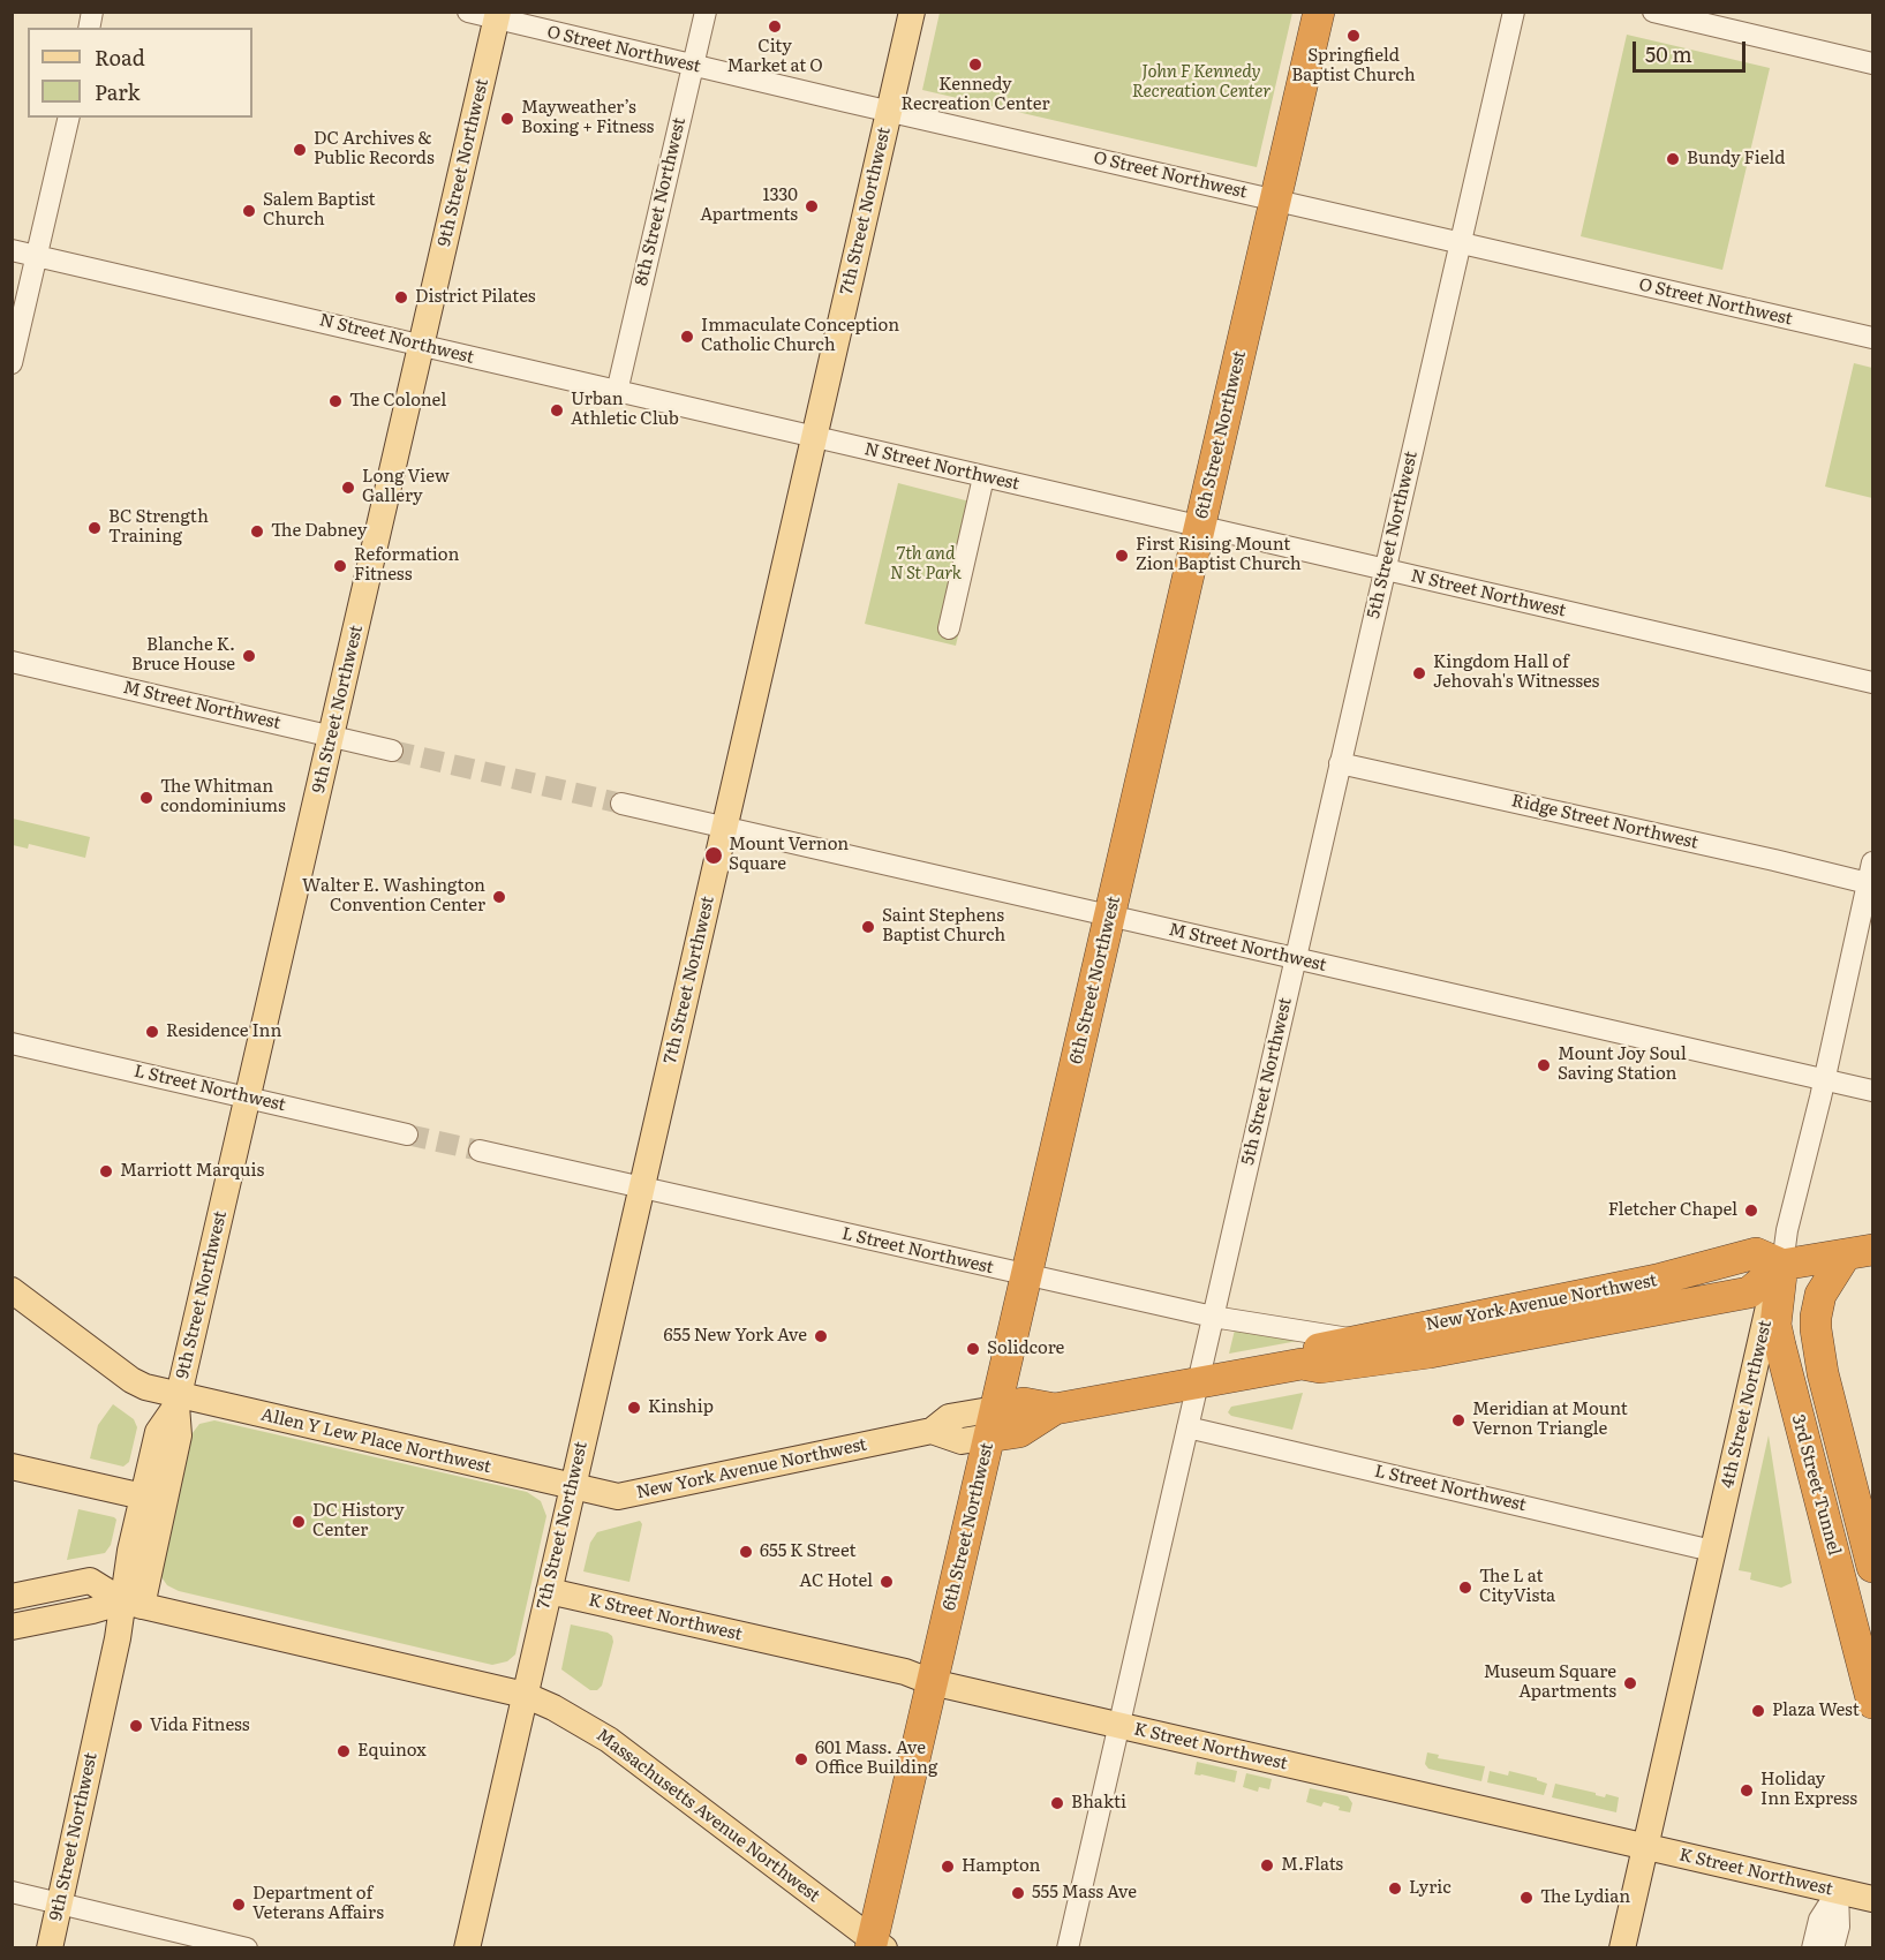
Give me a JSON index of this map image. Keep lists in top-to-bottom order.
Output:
{
  "streets": {
    "highway": ["6th Street Northwest", "New York Avenue Northwest", "3rd Street Tunnel"],
    "main road": [
      "9th Street Northwest",
      "7th Street Northwest",
      "4th Street Northwest",
      "Allen Y Lew Place Northwest",
      "K Street Northwest",
      "Massachusetts Avenue Northwest"
    ],
    "street": [
      "O Street Northwest",
      "8th Street Northwest",
      "N Street Northwest",
      "5th Street Northwest",
      "M Street Northwest",
      "Ridge Street Northwest",
      "L Street Northwest"
    ]
  },
  "crossings": [
    ["O Street Northwest", "9th Street Northwest"],
    ["O Street Northwest", "8th Street Northwest"],
    ["O Street Northwest", "7th Street Northwest"],
    ["O Street Northwest", "6th Street Northwest"],
    ["O Street Northwest", "5th Street Northwest"],
    ["9th Street Northwest", "N Street Northwest"],
    ["9th Street Northwest", "M Street Northwest"],
    ["9th Street Northwest", "L Street Northwest"],
    ["9th Street Northwest", "Allen Y Lew Place Northwest"],
    ["8th Street Northwest", "N Street Northwest"],
    ["7th Street Northwest", "N Street Northwest"],
    ["7th Street Northwest", "M Street Northwest"],
    ["7th Street Northwest", "L Street Northwest"],
    ["7th Street Northwest", "New York Avenue Northwest"],
    ["7th Street Northwest", "Allen Y Lew Place Northwest"],
    ["7th Street Northwest", "K Street Northwest"],
    ["7th Street Northwest", "Massachusetts Avenue Northwest"],
    ["N Street Northwest", "6th Street Northwest"],
    ["N Street Northwest", "5th Street Northwest"],
    ["6th Street Northwest", "M Street Northwest"],
    ["6th Street Northwest", "L Street Northwest"],
    ["6th Street Northwest", "New York Avenue Northwest"],
    ["6th Street Northwest", "K Street Northwest"],
    ["6th Street Northwest", "Massachusetts Avenue Northwest"],
    ["5th Street Northwest", "M Street Northwest"],
    ["5th Street Northwest", "Ridge Street Northwest"],
    ["5th Street Northwest", "L Street Northwest"],
    ["5th Street Northwest", "New York Avenue Northwest"],
    ["5th Street Northwest", "K Street Northwest"],
    ["M Street Northwest", "4th Street Northwest"],
    ["Ridge Street Northwest", "4th Street Northwest"],
    ["L Street Northwest", "New York Avenue Northwest"],
    ["L Street Northwest", "4th Street Northwest"],
    ["New York Avenue Northwest", "4th Street Northwest"],
    ["New York Avenue Northwest", "Allen Y Lew Place Northwest"],
    ["New York Avenue Northwest", "3rd Street Tunnel"],
    ["4th Street Northwest", "3rd Street Tunnel"],
    ["4th Street Northwest", "K Street Northwest"]
  ],
  "parks": ["John F Kennedy Recreation Center", "7th and N St Park"],
  "places": [
    "City Market at O",
    "Springfield Baptist Church",
    "Kennedy Recreation Center",
    "Mayweather’s Boxing + Fitness",
    "DC Archives & Public Records",
    "Bundy Field",
    "1330 Apartments",
    "Salem Baptist Church",
    "District Pilates",
    "Immaculate Conception Catholic Church",
    "The Colonel",
    "Urban Athletic Club",
    "Long View Gallery",
    "BC Strength Training",
    "The Dabney",
    "First Rising Mount Zion Baptist Church",
    "Reformation Fitness",
    "Blanche K. Bruce House",
    "Kingdom Hall of Jehovah's Witnesses",
    "The Whitman condominiums",
    "Mount Vernon Square",
    "Walter E. Washington Convention Center",
    "Saint Stephens Baptist Church",
    "Residence Inn",
    "Mount Joy Soul Saving Station",
    "Marriott Marquis",
    "Fletcher Chapel",
    "655 New York Ave",
    "Solidcore",
    "Kinship",
    "Meridian at Mount Vernon Triangle",
    "DC History Center",
    "655 K Street",
    "AC Hotel",
    "The L at CityVista",
    "Museum Square Apartments",
    "Plaza West",
    "Vida Fitness",
    "Equinox",
    "601 Mass. Ave Office Building",
    "Holiday Inn Express",
    "Bhakti",
    "M.Flats",
    "Hampton",
    "Lyric",
    "555 Mass Ave",
    "The Lydian",
    "Department of Veterans Affairs"
  ],
  "legend": ["Road", "Park"],
  "scale_bar": "50 m"
}
